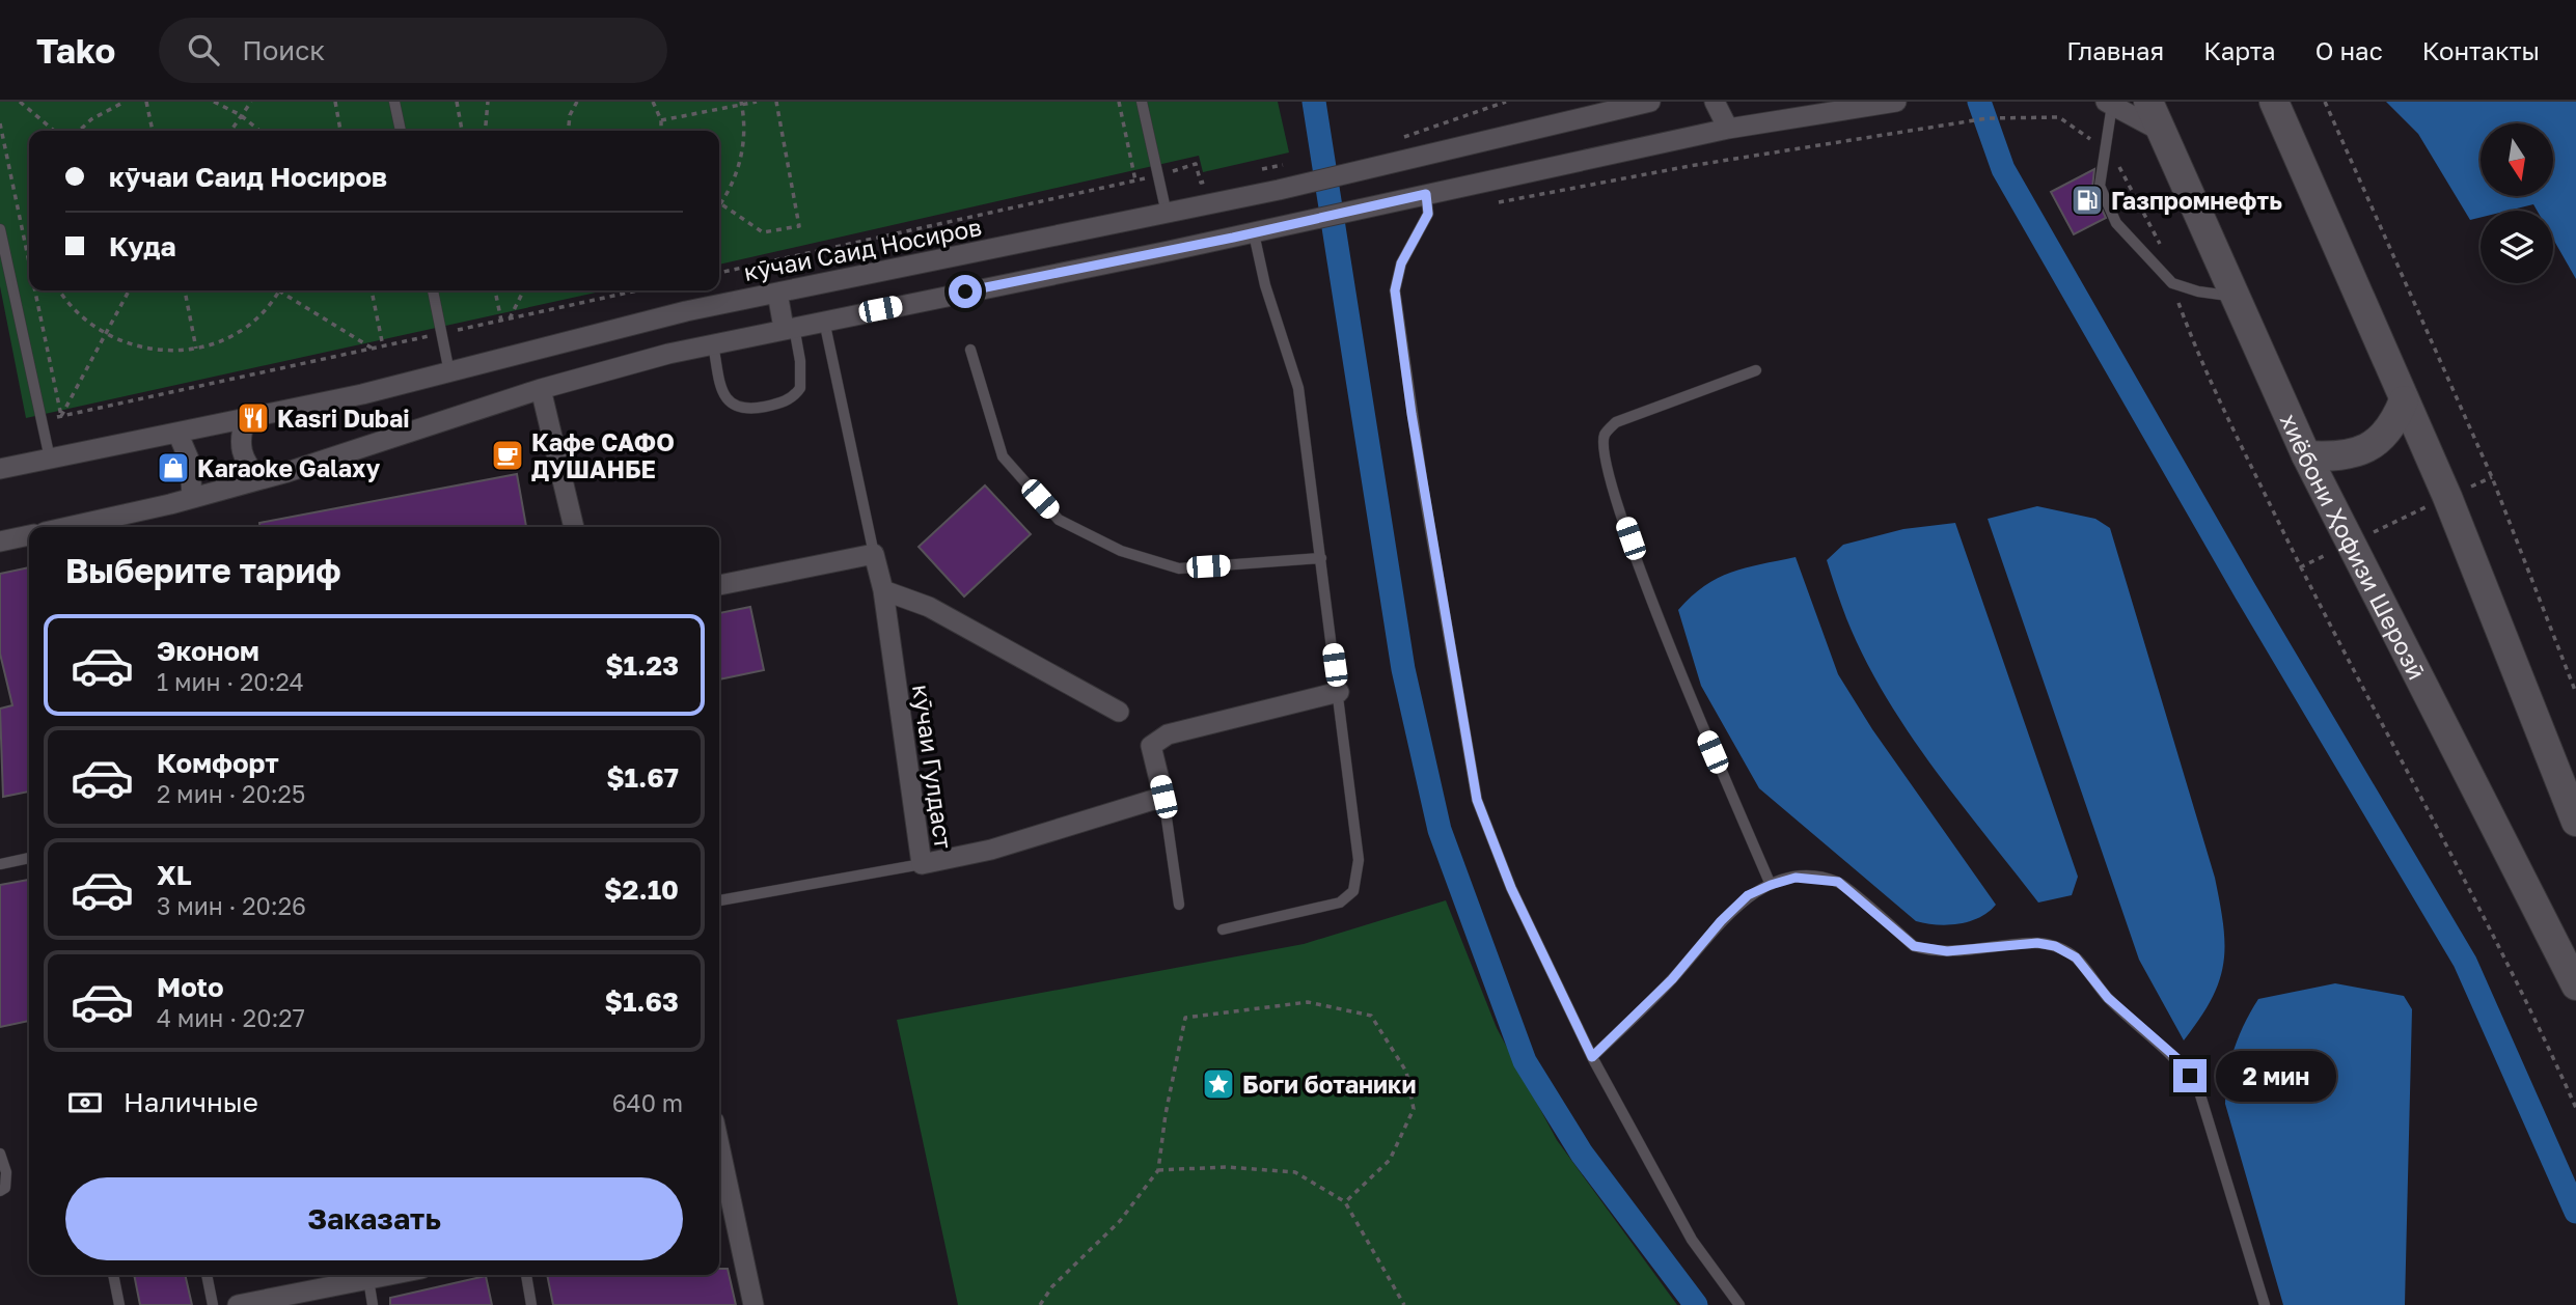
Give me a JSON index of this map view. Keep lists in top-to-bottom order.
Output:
{
  "streets": {
    "main road": ["хиёбони Ҳофизи Шерозӣ"],
    "street": ["кӯчаи Саид Носиров", "кӯчаи Гулдаст"]
  },
  "places": {
    "fuel station": ["Газпромнефть"],
    "restaurant": ["Kasri Dubai"],
    "cafe": ["Кафе САФО ДУШАНБЕ"],
    "shop": ["Karaoke Galaxy"],
    "place": ["Боги ботаники"]
  },
  "north": "bottom",
  "page": {
    "header": "Tako",
    "search": "Поиск",
    "nav": [
      "Главная",
      "Карта",
      "О нас",
      "Контакты"
    ],
    "banner": ["кӯчаи Саид Носиров", "Куда"],
    "heading": "Выберите тариф",
    "list": [
      {
        "name": "Эконом",
        "note": "1 мин · 20:24",
        "value": "$1.23"
      },
      {
        "name": "Комфорт",
        "note": "2 мин · 20:25",
        "value": "$1.67"
      },
      {
        "name": "XL",
        "note": "3 мин · 20:26",
        "value": "$2.10"
      },
      {
        "name": "Moto",
        "note": "4 мин · 20:27",
        "value": "$1.63"
      }
    ],
    "bubble": "2 мин",
    "pay": ["Наличные", "640 m"],
    "buttons": "Заказать"
  }
}
